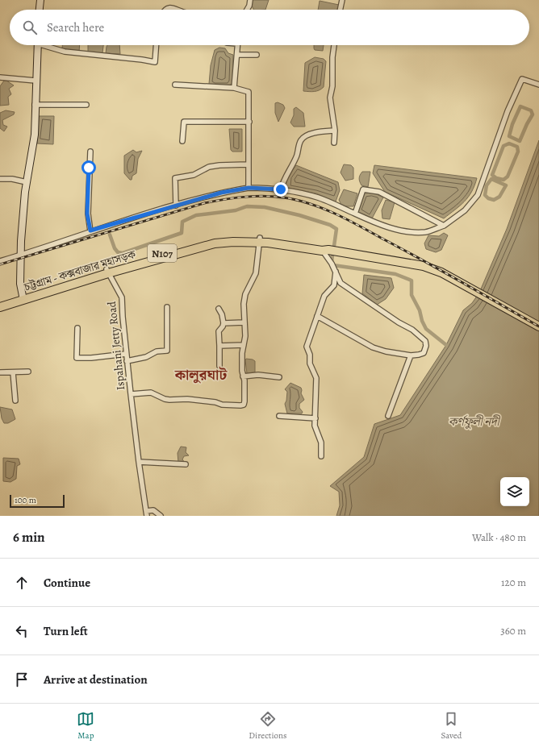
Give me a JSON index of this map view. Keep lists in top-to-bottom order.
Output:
{
  "streets": {
    "highway": ["N107", "চট্টগ্রাম - কক্সবাজার মহাসড়ক"],
    "street": ["Ispahani Jetty Road"]
  },
  "crossings": [
    ["চট্টগ্রাম - কক্সবাজার মহাসড়ক", "Ispahani Jetty Road"]
  ],
  "districts": ["কালুরঘাট"],
  "water": ["কর্ণফুলী নদী"],
  "scale_bar": "100 m",
  "page": {
    "search": "Search here",
    "scale": "100 m",
    "heading": ["6 min", "Walk · 480 m"],
    "list": [
      ["Continue", "120 m"],
      ["Turn left", "360 m"],
      "Arrive at destination"
    ],
    "nav": ["Map", "Directions", "Saved"]
  }
}
